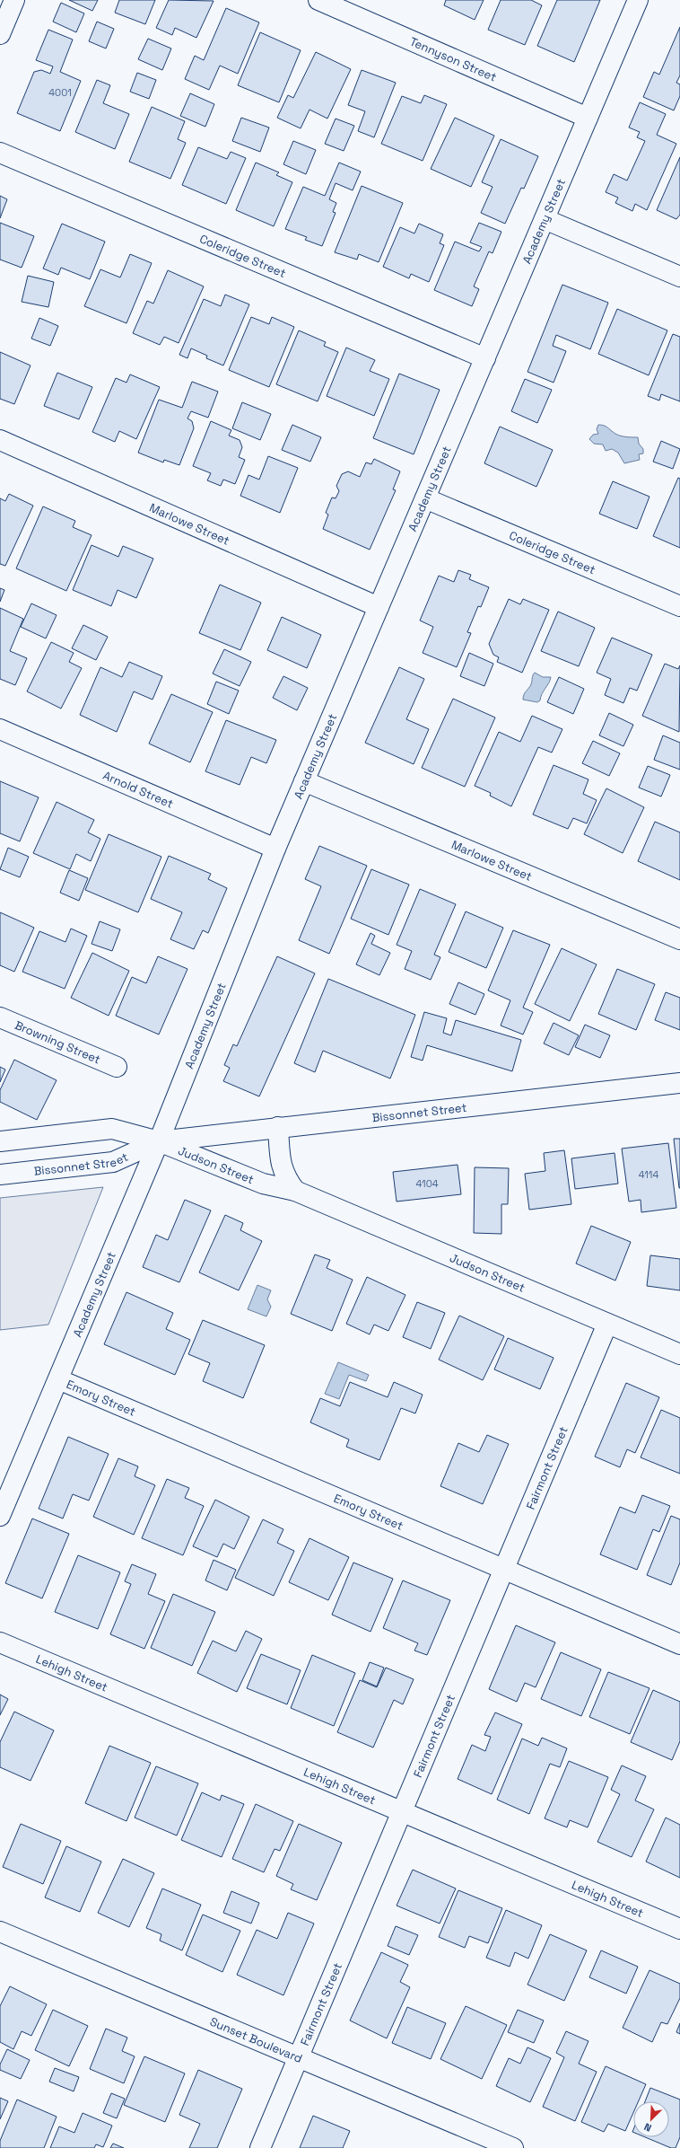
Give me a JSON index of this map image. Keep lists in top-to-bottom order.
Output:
{
  "streets": {
    "street": [
      "Tennyson Street",
      "Academy Street",
      "Coleridge Street",
      "Marlowe Street",
      "Arnold Street",
      "Browning Street",
      "Bissonnet Street",
      "Judson Street",
      "Emory Street",
      "Fairmont Street",
      "Lehigh Street",
      "Sunset Boulevard"
    ]
  },
  "crossings": [
    ["Tennyson Street", "Academy Street"],
    ["Academy Street", "Coleridge Street"],
    ["Academy Street", "Marlowe Street"],
    ["Academy Street", "Arnold Street"],
    ["Academy Street", "Bissonnet Street"],
    ["Academy Street", "Judson Street"],
    ["Academy Street", "Emory Street"],
    ["Bissonnet Street", "Judson Street"],
    ["Judson Street", "Fairmont Street"],
    ["Emory Street", "Fairmont Street"],
    ["Fairmont Street", "Lehigh Street"],
    ["Fairmont Street", "Sunset Boulevard"]
  ],
  "house_numbers": ["4001", "4114", "4104"],
  "north": "bottom left"
}
